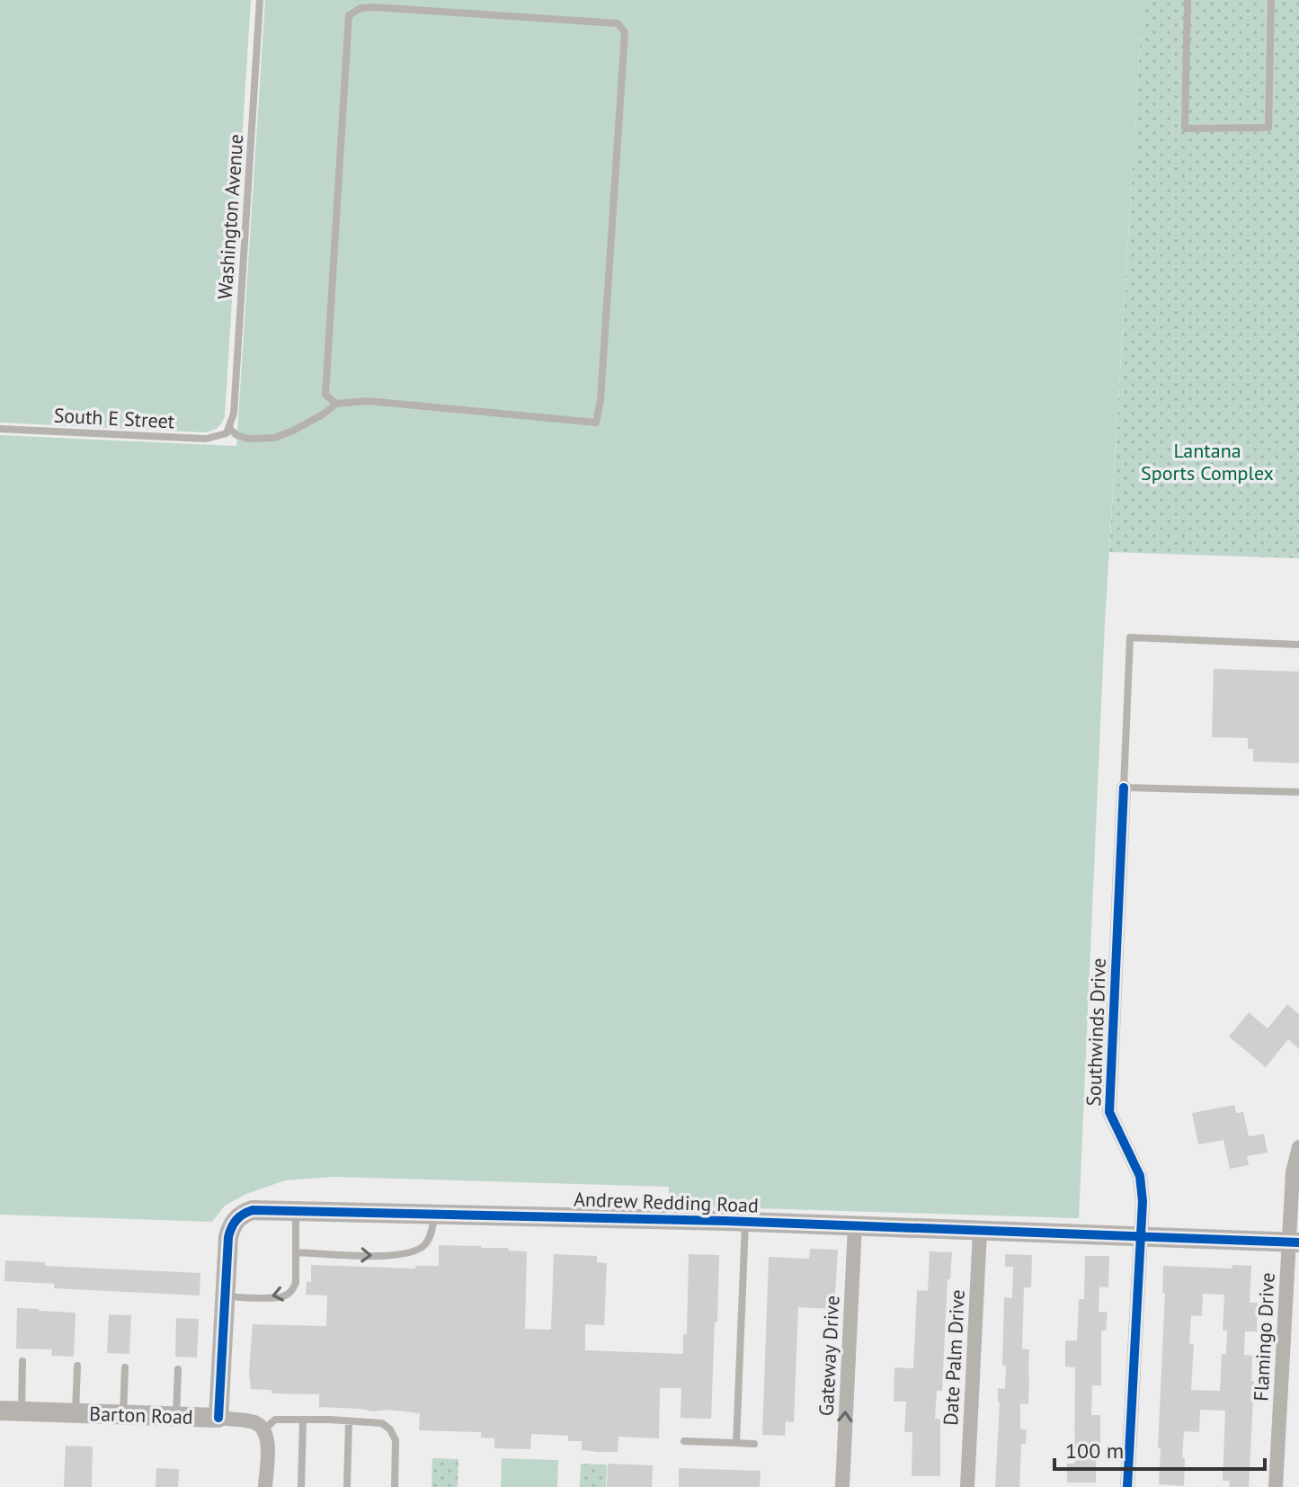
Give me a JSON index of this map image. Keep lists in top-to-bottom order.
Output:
{
  "streets": {
    "street": [
      "Southwinds Drive",
      "Andrew Redding Road",
      "Flamingo Drive",
      "Gateway Drive",
      "Date Palm Drive",
      "Barton Road"
    ],
    "lane": ["Washington Avenue", "South E Street"]
  },
  "crossings": [
    ["Washington Avenue", "South E Street"],
    ["Southwinds Drive", "Andrew Redding Road"],
    ["Andrew Redding Road", "Flamingo Drive"],
    ["Andrew Redding Road", "Gateway Drive"],
    ["Andrew Redding Road", "Date Palm Drive"],
    ["Andrew Redding Road", "Barton Road"]
  ],
  "one_way": ["Gateway Drive"],
  "parks": ["Lantana Sports Complex"],
  "scale_bar": "100 m"
}
